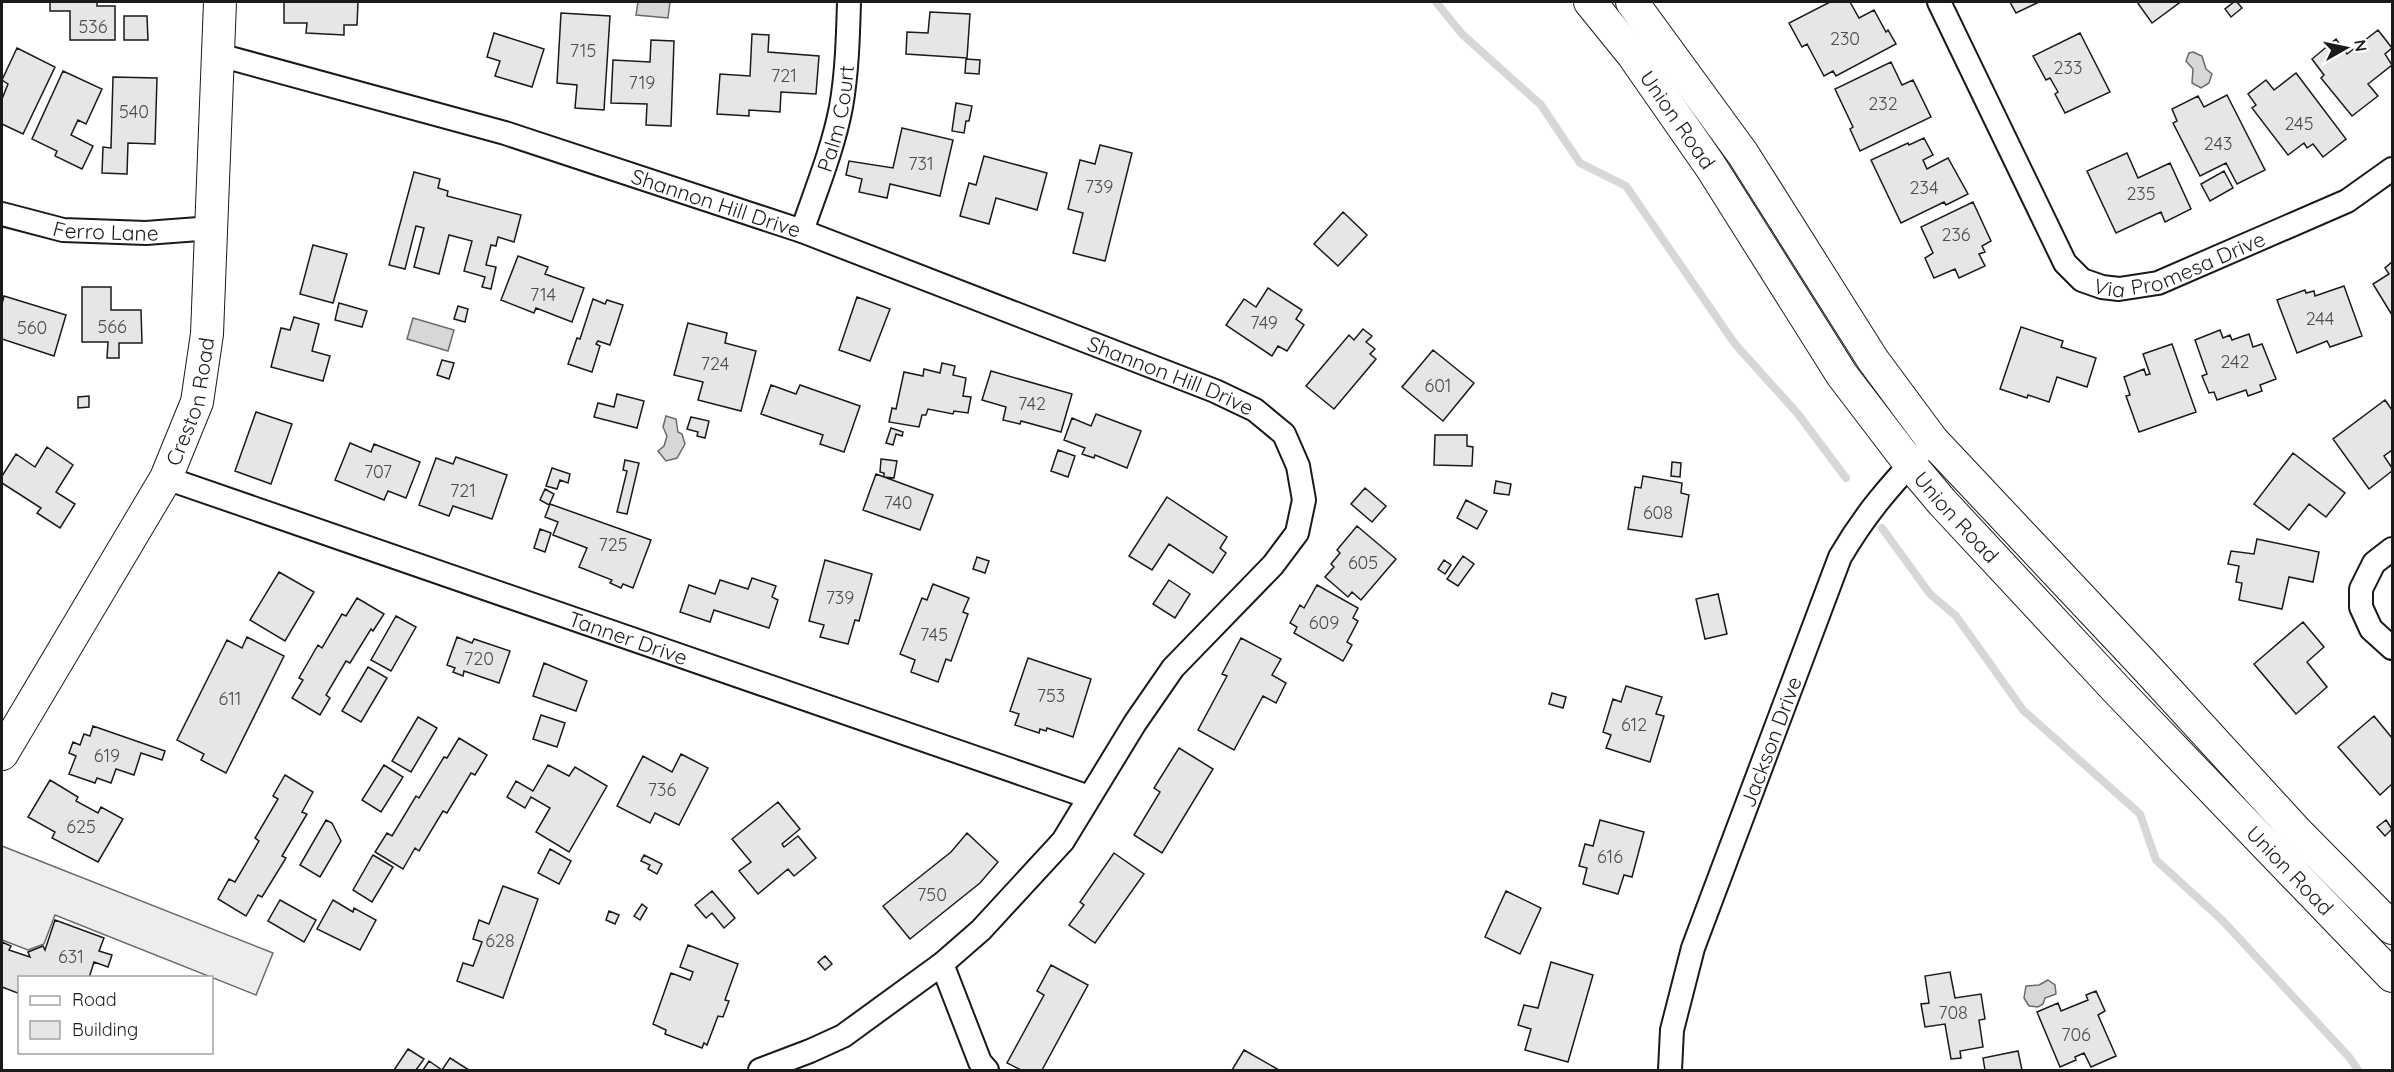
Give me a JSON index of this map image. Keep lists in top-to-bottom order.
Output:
{
  "streets": {
    "main road": ["Union Road", "Creston Road"],
    "street": [
      "Palm Court",
      "Shannon Hill Drive",
      "Ferro Lane",
      "Via Promesa Drive",
      "Tanner Drive",
      "Jackson Drive"
    ]
  },
  "crossings": [
    ["Palm Court", "Shannon Hill Drive"],
    ["Union Road", "Jackson Drive"],
    ["Shannon Hill Drive", "Creston Road"],
    ["Shannon Hill Drive", "Tanner Drive"],
    ["Ferro Lane", "Creston Road"],
    ["Creston Road", "Tanner Drive"]
  ],
  "house_numbers": [
    "536",
    "230",
    "715",
    "233",
    "721",
    "719",
    "232",
    "540",
    "245",
    "243",
    "731",
    "739",
    "234",
    "235",
    "236",
    "714",
    "244",
    "749",
    "566",
    "560",
    "242",
    "724",
    "601",
    "742",
    "707",
    "721",
    "740",
    "608",
    "725",
    "605",
    "739",
    "609",
    "745",
    "720",
    "753",
    "611",
    "612",
    "619",
    "736",
    "625",
    "616",
    "750",
    "628",
    "631",
    "708",
    "706"
  ],
  "legend": ["Road", "Building"],
  "north": "right"
}
